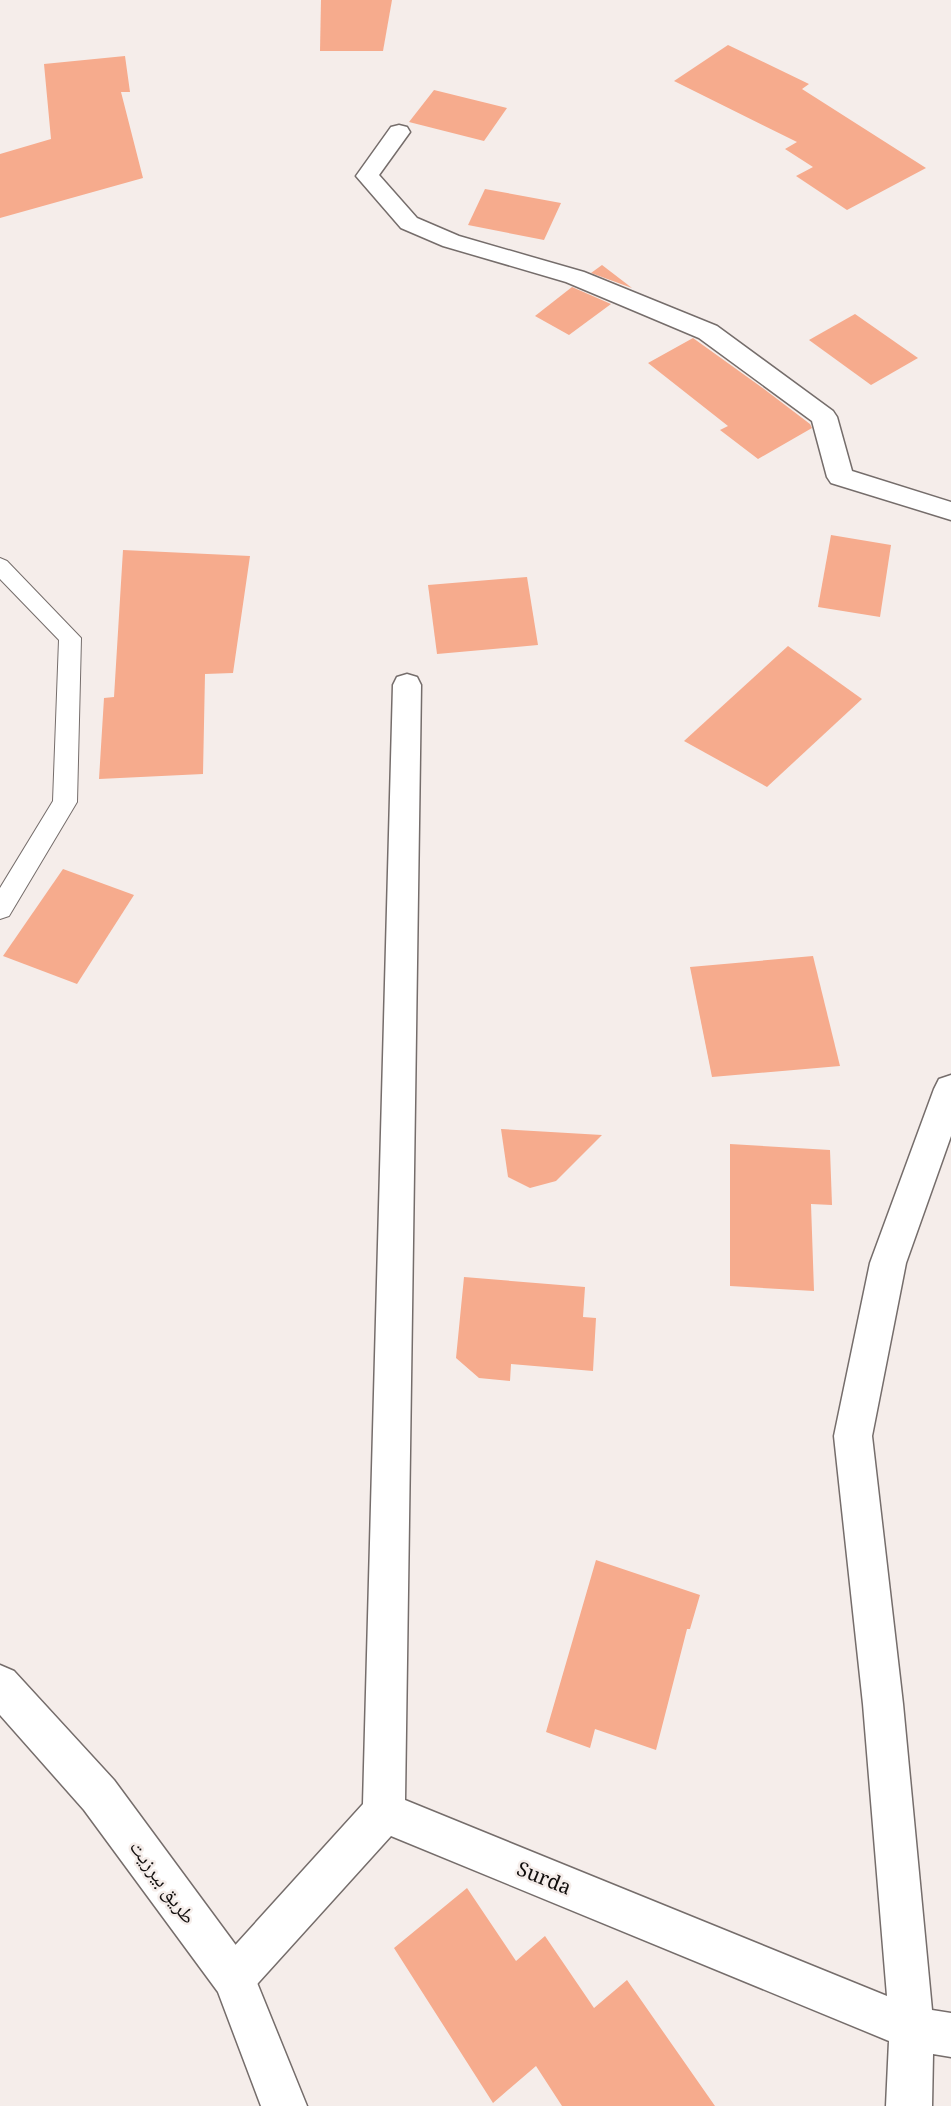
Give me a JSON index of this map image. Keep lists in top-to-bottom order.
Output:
{
  "streets": {
    "street": ["Surda", "طريق بيرزيت"]
  }
}
